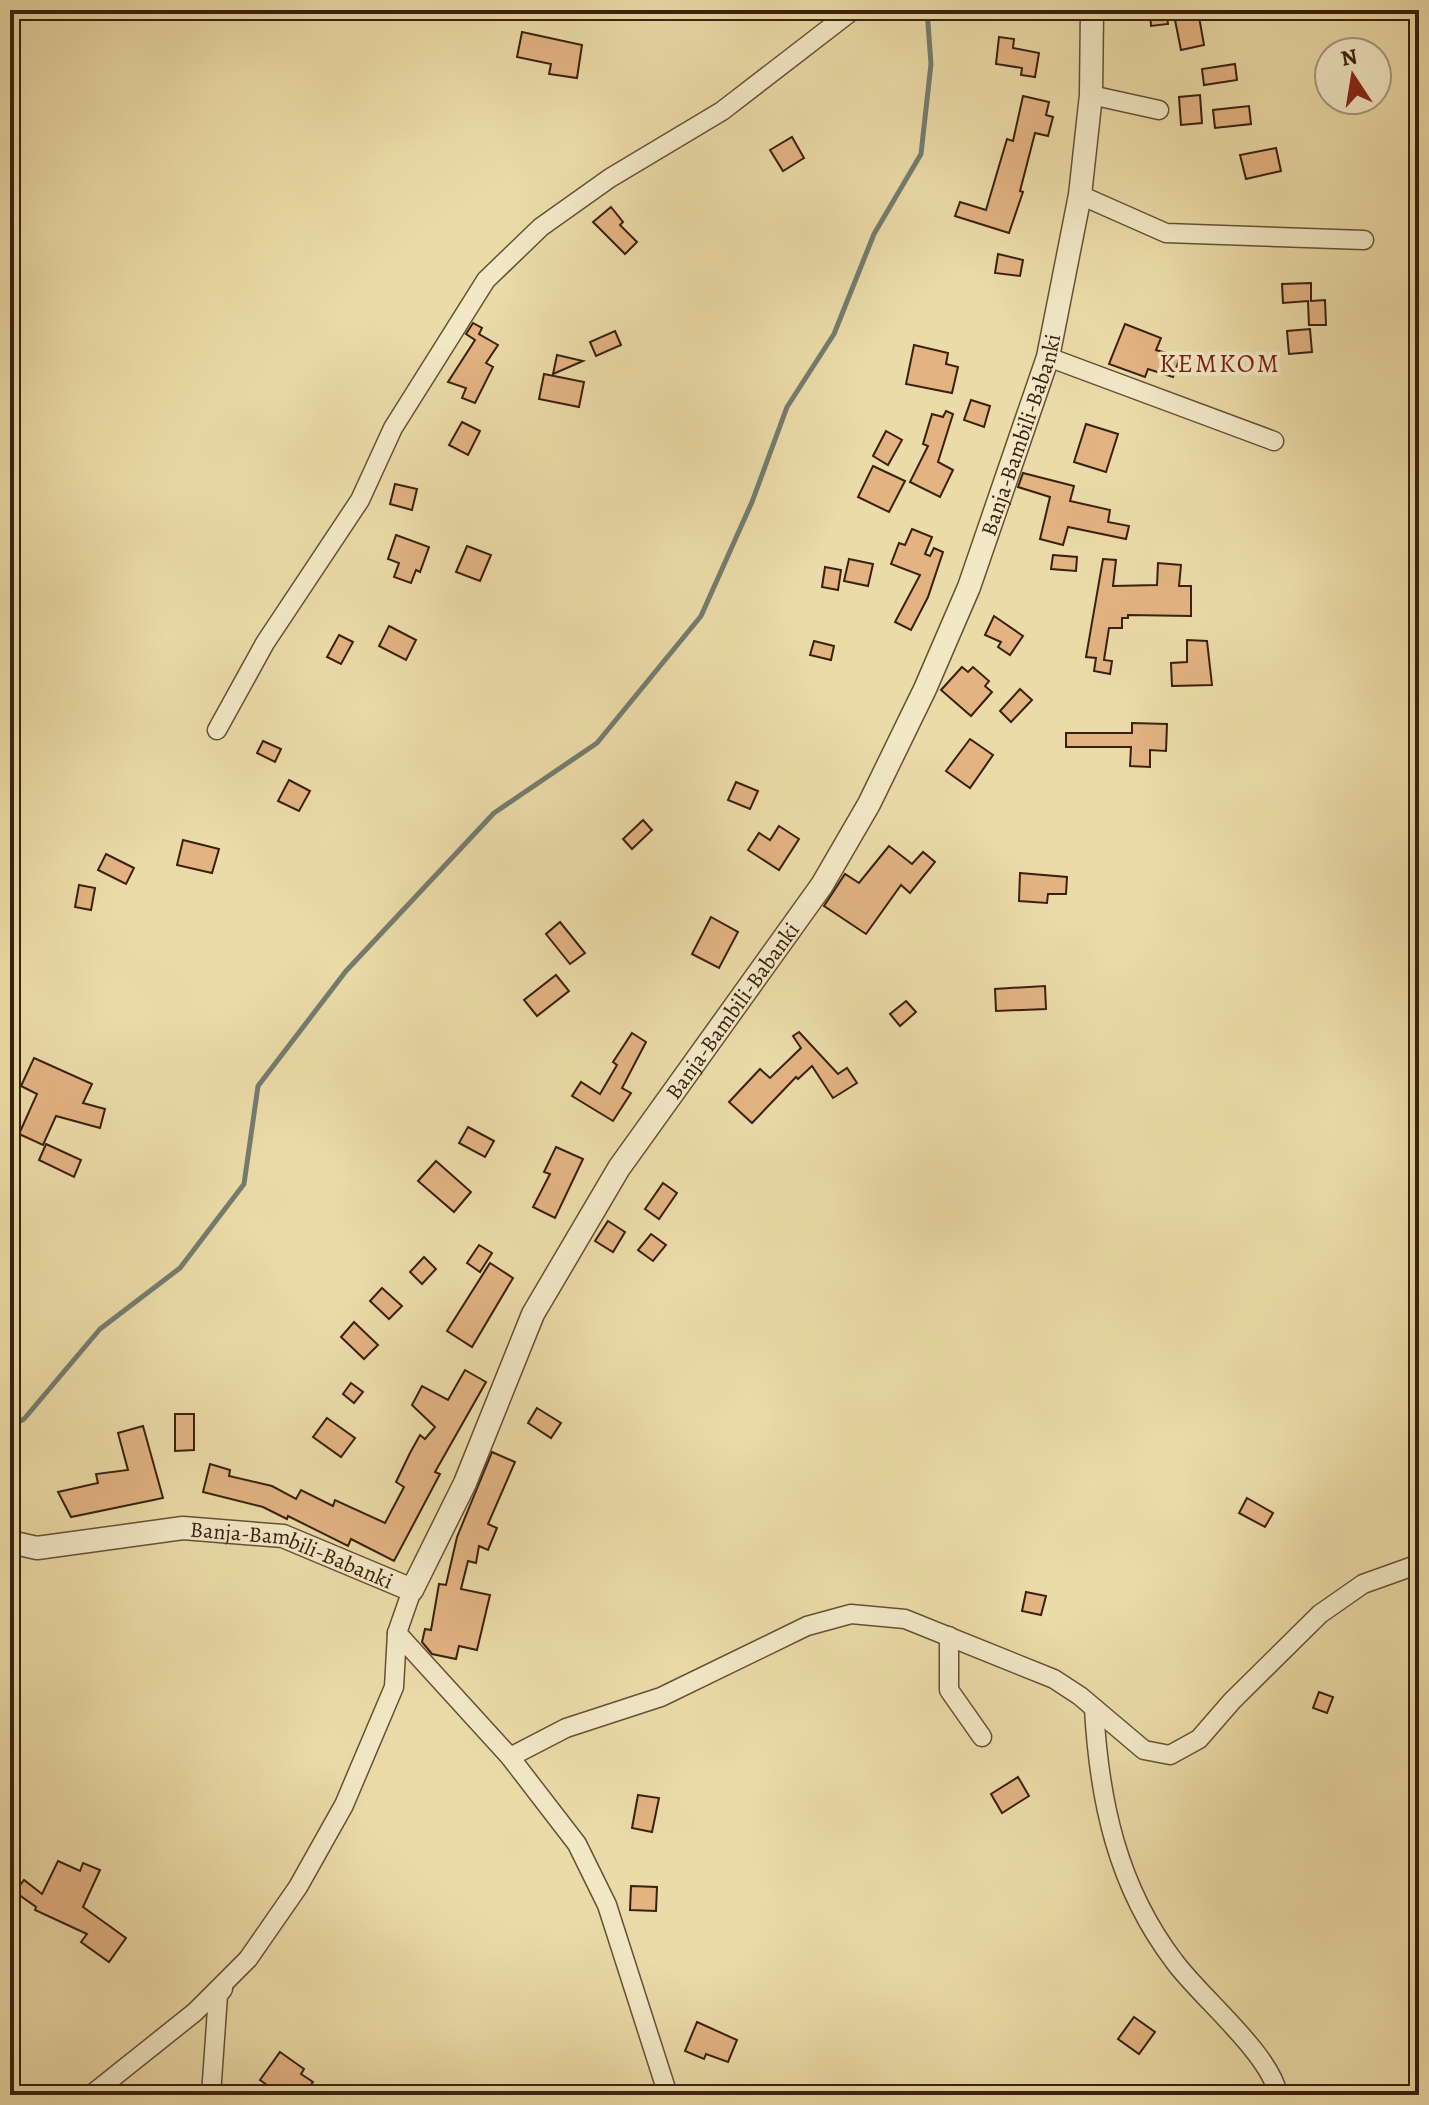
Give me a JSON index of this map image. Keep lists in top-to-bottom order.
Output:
{
  "streets": {
    "street": ["Banja-Bambili-Babanki"]
  },
  "districts": ["KEMKOM"],
  "north": "top"
}
